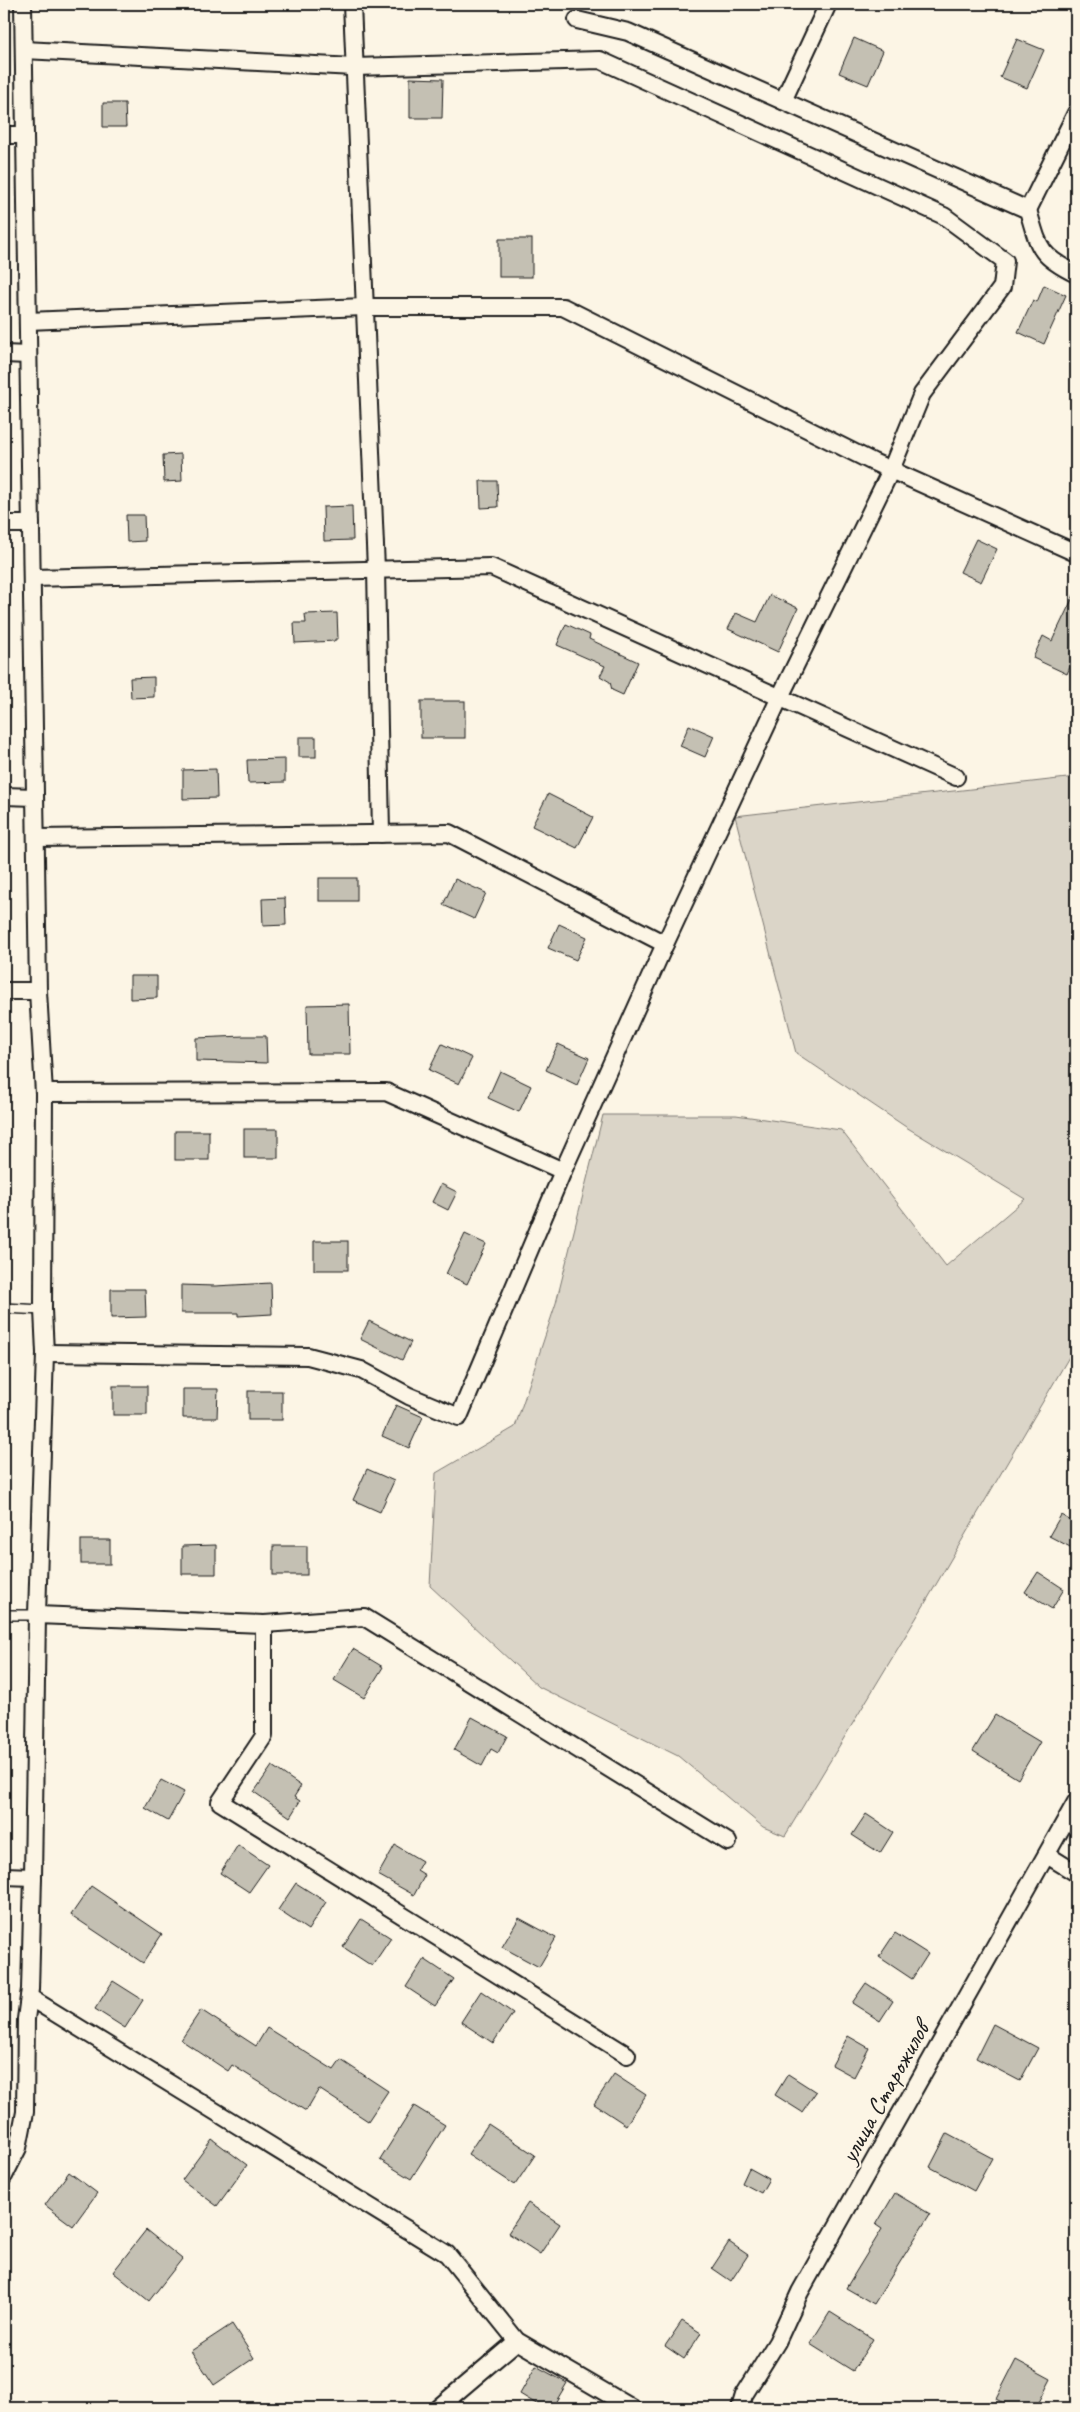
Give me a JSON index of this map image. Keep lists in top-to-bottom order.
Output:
{
  "streets": {
    "street": ["улица Старожилов"]
  }
}
